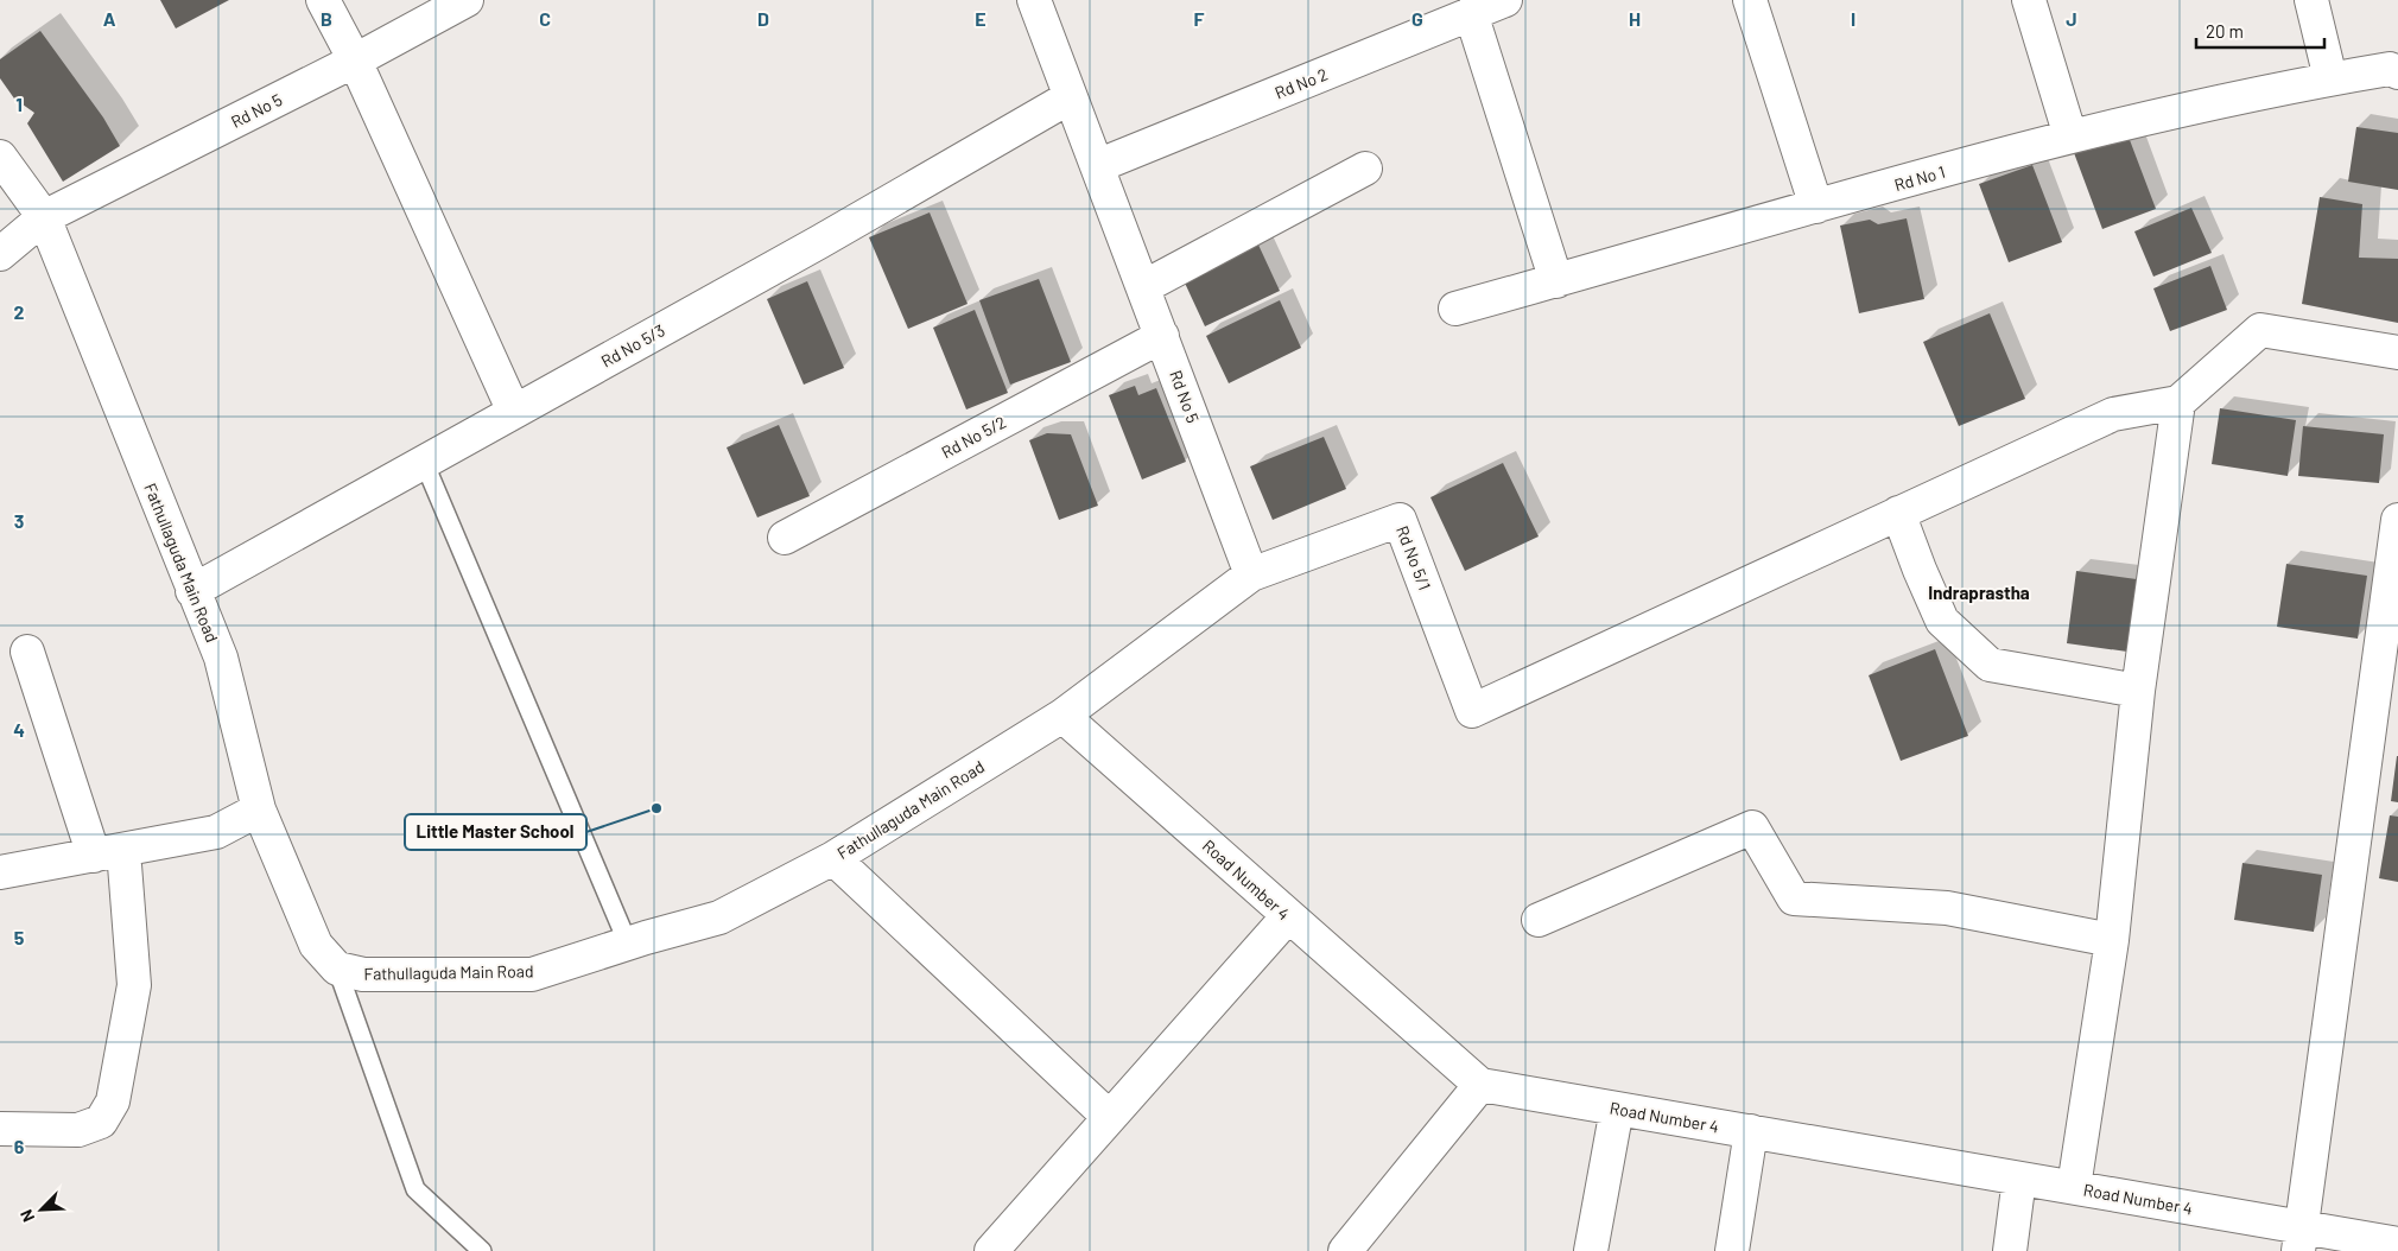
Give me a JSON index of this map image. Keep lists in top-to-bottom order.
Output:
{
  "streets": {
    "street": [
      "Rd No 2",
      "Rd No 5",
      "Rd No 1",
      "Rd No 5/3",
      "Rd No 5/2",
      "Rd No 5/1",
      "Fathullaguda Main Road",
      "Road Number 4"
    ]
  },
  "crossings": [
    ["Rd No 2", "Rd No 5"],
    ["Rd No 5", "Rd No 5/3"],
    ["Rd No 5", "Rd No 5/2"],
    ["Rd No 5", "Rd No 5/1"],
    ["Rd No 5", "Fathullaguda Main Road"],
    ["Rd No 5/3", "Fathullaguda Main Road"],
    ["Fathullaguda Main Road", "Road Number 4"]
  ],
  "districts": ["Indraprastha"],
  "places": ["Little Master School"],
  "scale_bar": "20 m",
  "north": "bottom left",
  "grid": {
    "columns": [
      "A",
      "B",
      "C",
      "D",
      "E",
      "F",
      "G",
      "H",
      "I",
      "J"
    ],
    "rows": [
      "1",
      "2",
      "3",
      "4",
      "5",
      "6"
    ]
  }
}
